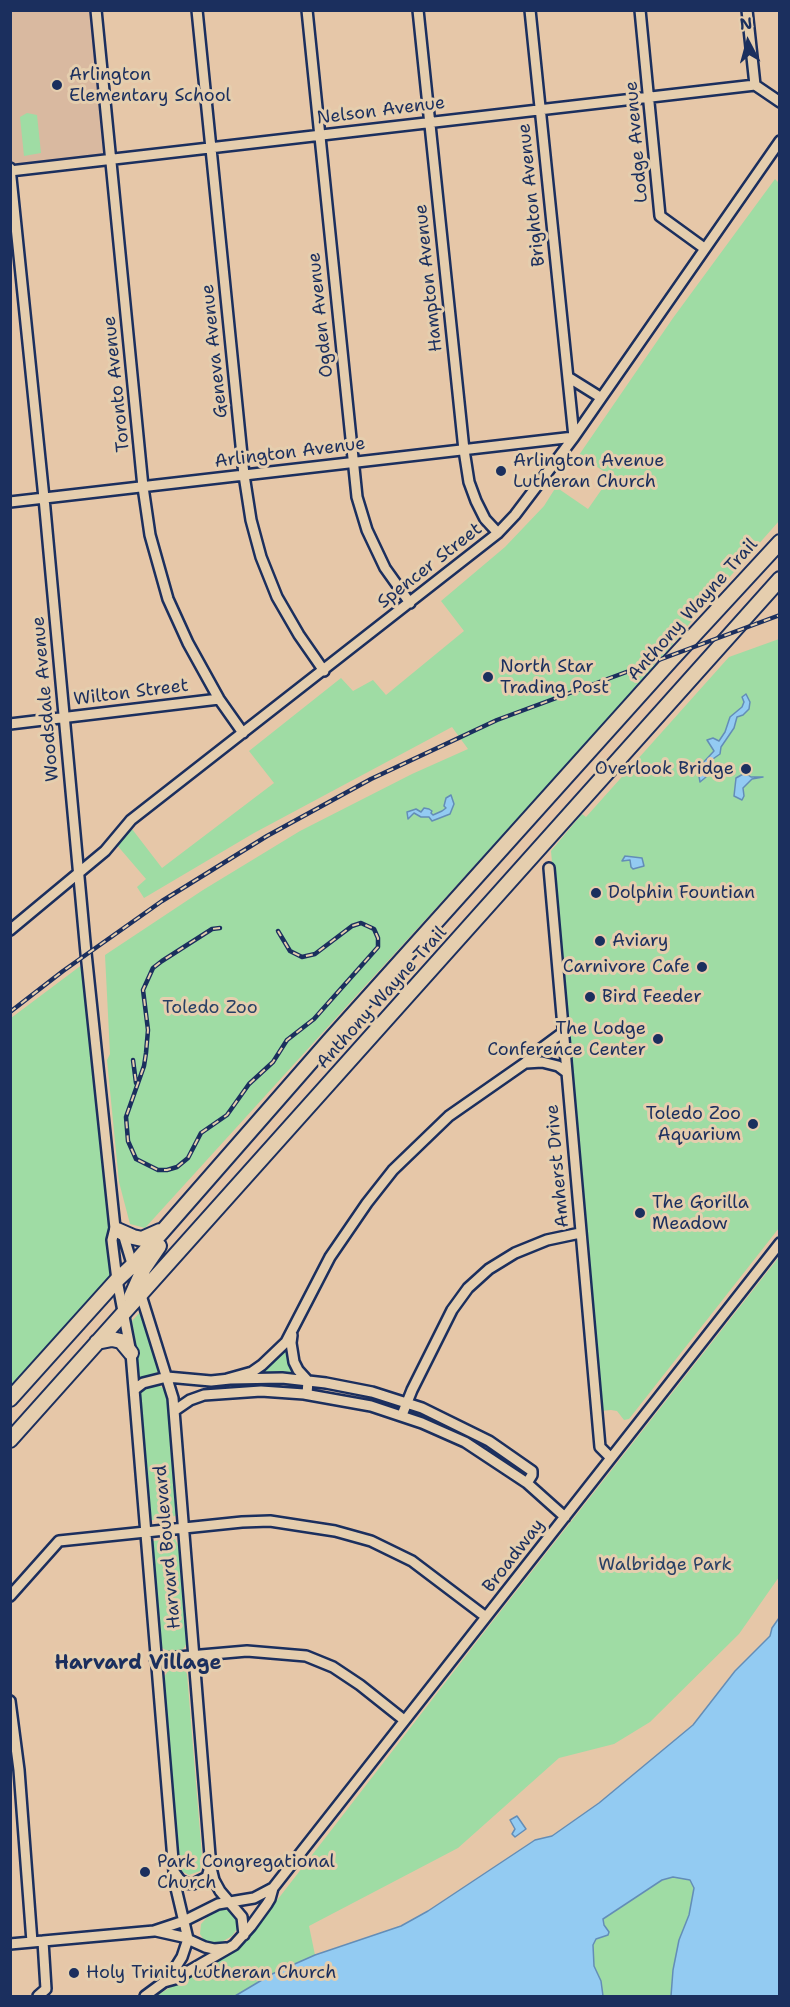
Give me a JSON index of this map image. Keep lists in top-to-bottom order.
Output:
{
  "streets": {
    "highway": ["Anthony Wayne Trail"],
    "street": [
      "Nelson Avenue",
      "Lodge Avenue",
      "Brighton Avenue",
      "Hampton Avenue",
      "Ogden Avenue",
      "Geneva Avenue",
      "Toronto Avenue",
      "Arlington Avenue",
      "Spencer Street",
      "Wilton Street",
      "Woodsdale Avenue",
      "Amherst Drive",
      "Harvard Boulevard",
      "Broadway"
    ]
  },
  "crossings": [
    ["Nelson Avenue", "Lodge Avenue"],
    ["Nelson Avenue", "Brighton Avenue"],
    ["Nelson Avenue", "Hampton Avenue"],
    ["Nelson Avenue", "Ogden Avenue"],
    ["Nelson Avenue", "Geneva Avenue"],
    ["Nelson Avenue", "Toronto Avenue"],
    ["Nelson Avenue", "Woodsdale Avenue"],
    ["Lodge Avenue", "Spencer Street"],
    ["Brighton Avenue", "Arlington Avenue"],
    ["Brighton Avenue", "Spencer Street"],
    ["Hampton Avenue", "Arlington Avenue"],
    ["Hampton Avenue", "Spencer Street"],
    ["Ogden Avenue", "Arlington Avenue"],
    ["Ogden Avenue", "Spencer Street"],
    ["Geneva Avenue", "Arlington Avenue"],
    ["Geneva Avenue", "Spencer Street"],
    ["Toronto Avenue", "Arlington Avenue"],
    ["Toronto Avenue", "Spencer Street"],
    ["Toronto Avenue", "Wilton Street"],
    ["Arlington Avenue", "Spencer Street"],
    ["Arlington Avenue", "Woodsdale Avenue"],
    ["Spencer Street", "Woodsdale Avenue"],
    ["Anthony Wayne Trail", "Woodsdale Avenue"],
    ["Anthony Wayne Trail", "Harvard Boulevard"],
    ["Wilton Street", "Woodsdale Avenue"],
    ["Woodsdale Avenue", "Harvard Boulevard"],
    ["Amherst Drive", "Broadway"],
    ["Harvard Boulevard", "Broadway"]
  ],
  "districts": ["Harvard Village"],
  "parks": ["Toledo Zoo", "Walbridge Park"],
  "places": [
    "Arlington Elementary School",
    "Arlington Avenue Lutheran Church",
    "North Star Trading Post",
    "Overlook Bridge",
    "Dolphin Fountian",
    "Aviary",
    "Carnivore Cafe",
    "Bird Feeder",
    "The Lodge Conference Center",
    "Toledo Zoo Aquarium",
    "The Gorilla Meadow",
    "Park Congregational Church",
    "Holy Trinity Lutheran Church"
  ],
  "north": "top"
}
